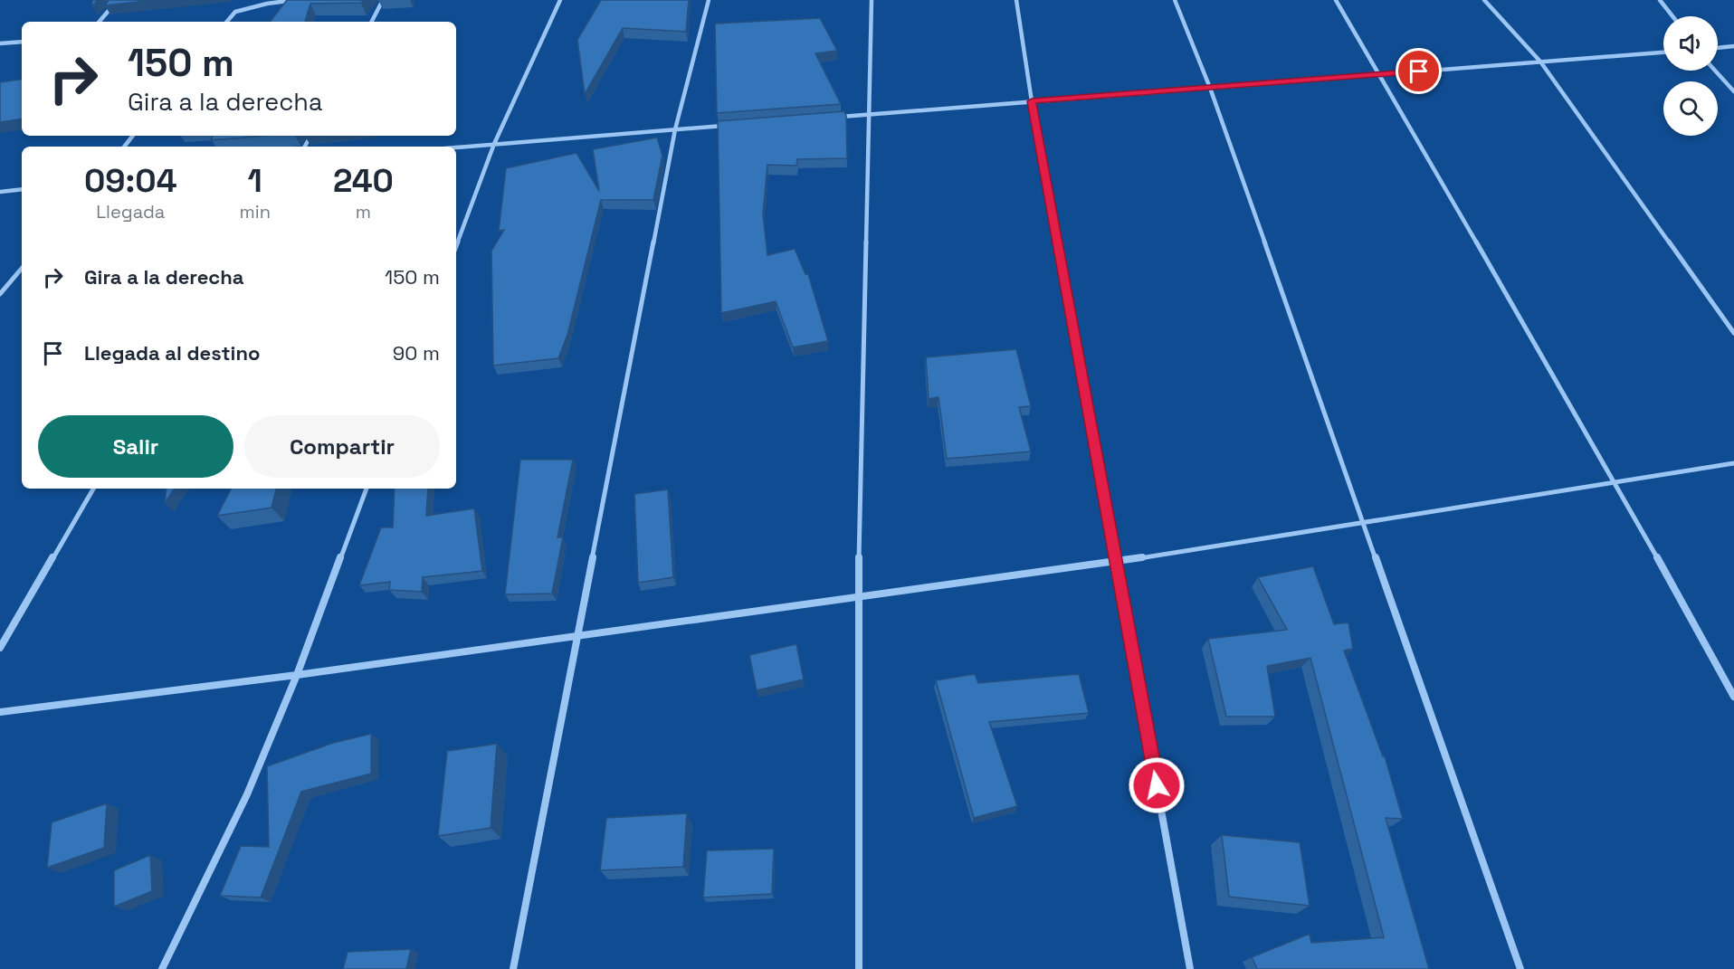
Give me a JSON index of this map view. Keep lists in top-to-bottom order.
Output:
{
  "page": {
    "turn": ["150 m", "Gira a la derecha"],
    "eta": [
      "09:04",
      "Llegada",
      "1",
      "min",
      "240",
      "m"
    ],
    "list": [
      {
        "name": "Gira a la derecha",
        "value": "150 m"
      },
      {
        "name": "Llegada al destino",
        "value": "90 m"
      }
    ],
    "buttons": ["Salir", "Compartir"]
  }
}
